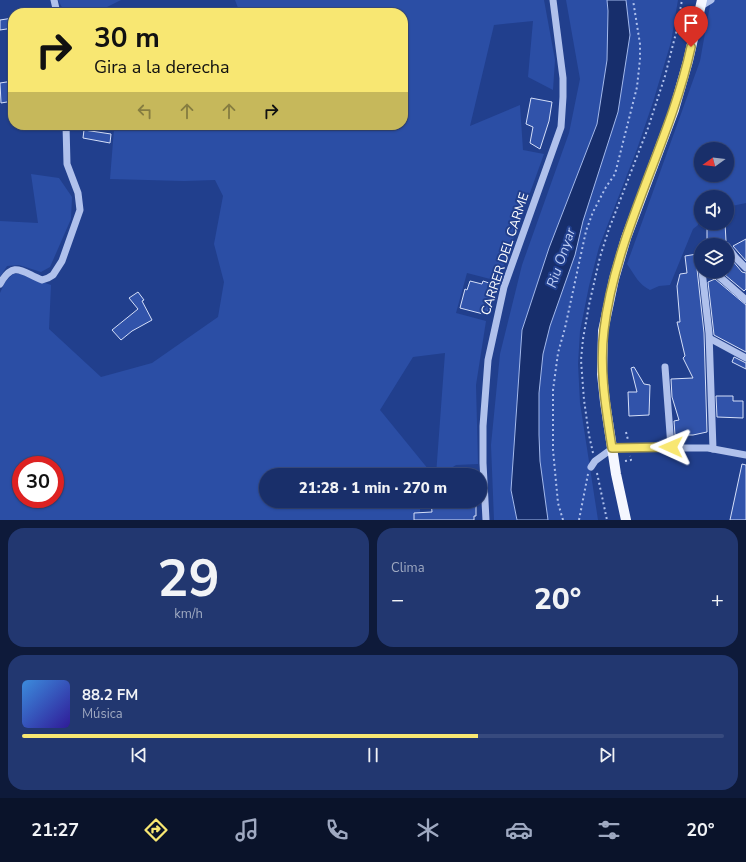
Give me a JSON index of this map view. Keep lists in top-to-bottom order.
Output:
{
  "streets": {
    "street": ["CARRER DEL CARME"]
  },
  "water": ["Riu Onyar"],
  "north": "left",
  "page": {
    "turn": ["30 m", "Gira a la derecha"],
    "limit": "30",
    "trip": "21:28 · 1 min · 270 m",
    "tile": [
      ["29", "km/h"],
      "Clima"
    ],
    "heat": ["−", "20°", "+"],
    "song": ["88.2 FM", "Música"],
    "tabs": ["21:27", "20°"]
  }
}
